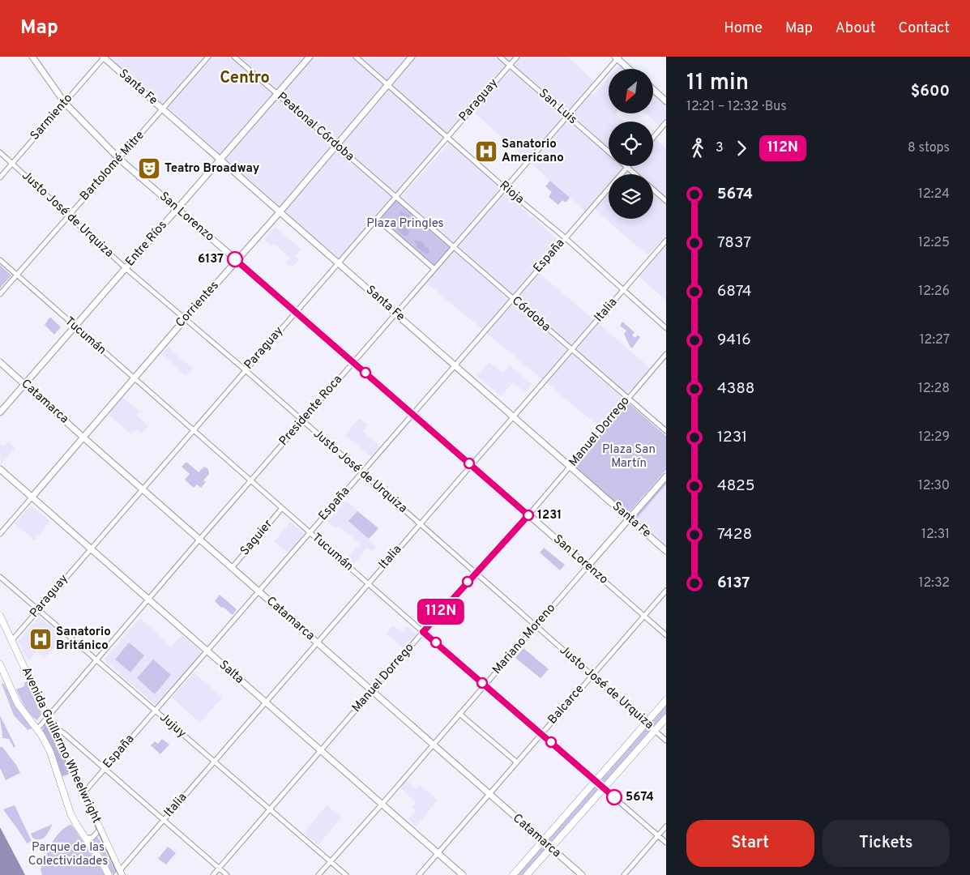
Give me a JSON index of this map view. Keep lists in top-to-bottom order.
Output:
{
  "streets": {
    "main road": [
      "Santa Fe",
      "San Lorenzo",
      "Entre Ríos",
      "Corrientes",
      "Catamarca",
      "Mariano Moreno",
      "Salta",
      "Avenida Guillermo Wheelwright"
    ],
    "street": [
      "Paraguay",
      "San Luis",
      "Sarmiento",
      "Peatonal Córdoba",
      "Bartolomé Mitre",
      "Rioja",
      "Justo José de Urquiza",
      "España",
      "Italia",
      "Córdoba",
      "Tucumán",
      "Presidente Roca",
      "Manuel Dorrego",
      "Saguier",
      "Balcarce",
      "Jujuy"
    ]
  },
  "crossings": [
    ["Santa Fe", "Paraguay"],
    ["Santa Fe", "Sarmiento"],
    ["Santa Fe", "Bartolomé Mitre"],
    ["Santa Fe", "Entre Ríos"],
    ["Santa Fe", "España"],
    ["Santa Fe", "Corrientes"],
    ["Santa Fe", "Italia"],
    ["Santa Fe", "Presidente Roca"],
    ["Santa Fe", "Manuel Dorrego"],
    ["Santa Fe", "Mariano Moreno"],
    ["Paraguay", "San Luis"],
    ["Paraguay", "Peatonal Córdoba"],
    ["Paraguay", "Rioja"],
    ["Paraguay", "Justo José de Urquiza"],
    ["Paraguay", "San Lorenzo"],
    ["Paraguay", "Córdoba"],
    ["Paraguay", "Tucumán"],
    ["Paraguay", "Catamarca"],
    ["Paraguay", "Salta"],
    ["Paraguay", "Jujuy"],
    ["Paraguay", "Avenida Guillermo Wheelwright"],
    ["San Luis", "España"],
    ["San Luis", "Presidente Roca"],
    ["Sarmiento", "Justo José de Urquiza"],
    ["Sarmiento", "San Lorenzo"],
    ["Peatonal Córdoba", "Entre Ríos"],
    ["Peatonal Córdoba", "Corrientes"],
    ["Peatonal Córdoba", "Córdoba"],
    ["Bartolomé Mitre", "Justo José de Urquiza"],
    ["Bartolomé Mitre", "San Lorenzo"],
    ["Bartolomé Mitre", "Tucumán"],
    ["Rioja", "España"],
    ["Rioja", "Corrientes"],
    ["Rioja", "Italia"],
    ["Rioja", "Presidente Roca"],
    ["Justo José de Urquiza", "Entre Ríos"],
    ["Justo José de Urquiza", "España"],
    ["Justo José de Urquiza", "Corrientes"],
    ["Justo José de Urquiza", "Italia"],
    ["Justo José de Urquiza", "Presidente Roca"],
    ["Justo José de Urquiza", "Manuel Dorrego"],
    ["Justo José de Urquiza", "Mariano Moreno"],
    ["Justo José de Urquiza", "Balcarce"],
    ["San Lorenzo", "Entre Ríos"],
    ["San Lorenzo", "España"],
    ["San Lorenzo", "Corrientes"],
    ["San Lorenzo", "Italia"],
    ["San Lorenzo", "Presidente Roca"],
    ["San Lorenzo", "Manuel Dorrego"],
    ["San Lorenzo", "Mariano Moreno"],
    ["San Lorenzo", "Balcarce"],
    ["Entre Ríos", "Tucumán"],
    ["Entre Ríos", "Catamarca"],
    ["España", "Córdoba"],
    ["España", "Tucumán"],
    ["España", "Catamarca"],
    ["España", "Salta"],
    ["España", "Jujuy"],
    ["España", "Avenida Guillermo Wheelwright"],
    ["Corrientes", "Tucumán"],
    ["Corrientes", "Catamarca"],
    ["Corrientes", "Salta"],
    ["Italia", "Córdoba"],
    ["Italia", "Tucumán"],
    ["Italia", "Catamarca"],
    ["Italia", "Salta"],
    ["Italia", "Jujuy"],
    ["Italia", "Avenida Guillermo Wheelwright"],
    ["Córdoba", "Presidente Roca"],
    ["Córdoba", "Manuel Dorrego"],
    ["Tucumán", "Presidente Roca"],
    ["Tucumán", "Manuel Dorrego"],
    ["Tucumán", "Saguier"],
    ["Tucumán", "Mariano Moreno"],
    ["Tucumán", "Balcarce"],
    ["Catamarca", "Presidente Roca"],
    ["Catamarca", "Manuel Dorrego"],
    ["Catamarca", "Saguier"],
    ["Catamarca", "Mariano Moreno"],
    ["Catamarca", "Balcarce"],
    ["Presidente Roca", "Salta"],
    ["Presidente Roca", "Jujuy"],
    ["Presidente Roca", "Avenida Guillermo Wheelwright"],
    ["Manuel Dorrego", "Salta"],
    ["Manuel Dorrego", "Jujuy"],
    ["Mariano Moreno", "Salta"],
    ["Mariano Moreno", "Jujuy"],
    ["Salta", "Balcarce"]
  ],
  "districts": ["Centro"],
  "parks": ["Plaza Pringles", "Plaza San Martín", "Parque de las Colectividades"],
  "places": {
    "hospital": ["Sanatorio Americano", "Sanatorio Británico"],
    "theatre": ["Teatro Broadway"],
    "other": ["6137", "1231", "5674"]
  },
  "lines": ["bus line 112N"],
  "north": "bottom left",
  "page": {
    "header": "Map",
    "nav": [
      "Home",
      "Map",
      "About",
      "Contact"
    ],
    "on_map": "112N",
    "heading": ["11 min", "12:21 – 12:32 · Bus", "$600"],
    "legs": ["3", "112N", "8 stops"],
    "list": [
      {
        "name": "5674",
        "value": "12:24"
      },
      {
        "name": "7837",
        "value": "12:25"
      },
      {
        "name": "6874",
        "value": "12:26"
      },
      {
        "name": "9416",
        "value": "12:27"
      },
      {
        "name": "4388",
        "value": "12:28"
      },
      {
        "name": "1231",
        "value": "12:29"
      },
      {
        "name": "4825",
        "value": "12:30"
      },
      {
        "name": "7428",
        "value": "12:31"
      },
      {
        "name": "6137",
        "value": "12:32"
      }
    ],
    "buttons": ["Start", "Tickets"]
  }
}
